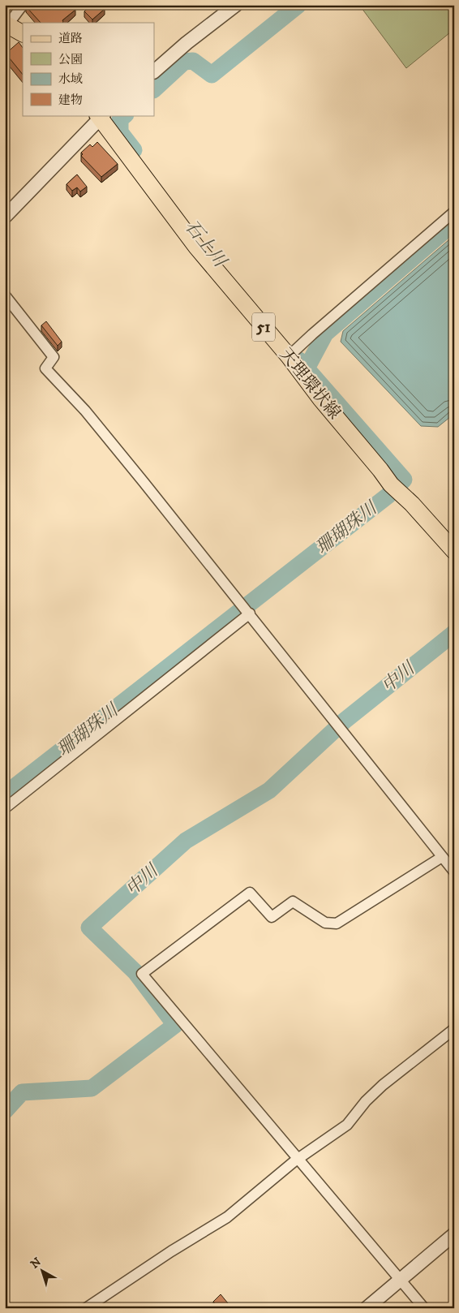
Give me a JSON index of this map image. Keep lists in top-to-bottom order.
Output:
{
  "streets": {
    "main road": ["51", "天理環状線"]
  },
  "water": ["石上川", "珊瑚珠川", "中川"],
  "legend": [
    "道路",
    "公園",
    "水域",
    "建物"
  ],
  "north": "top left"
}
